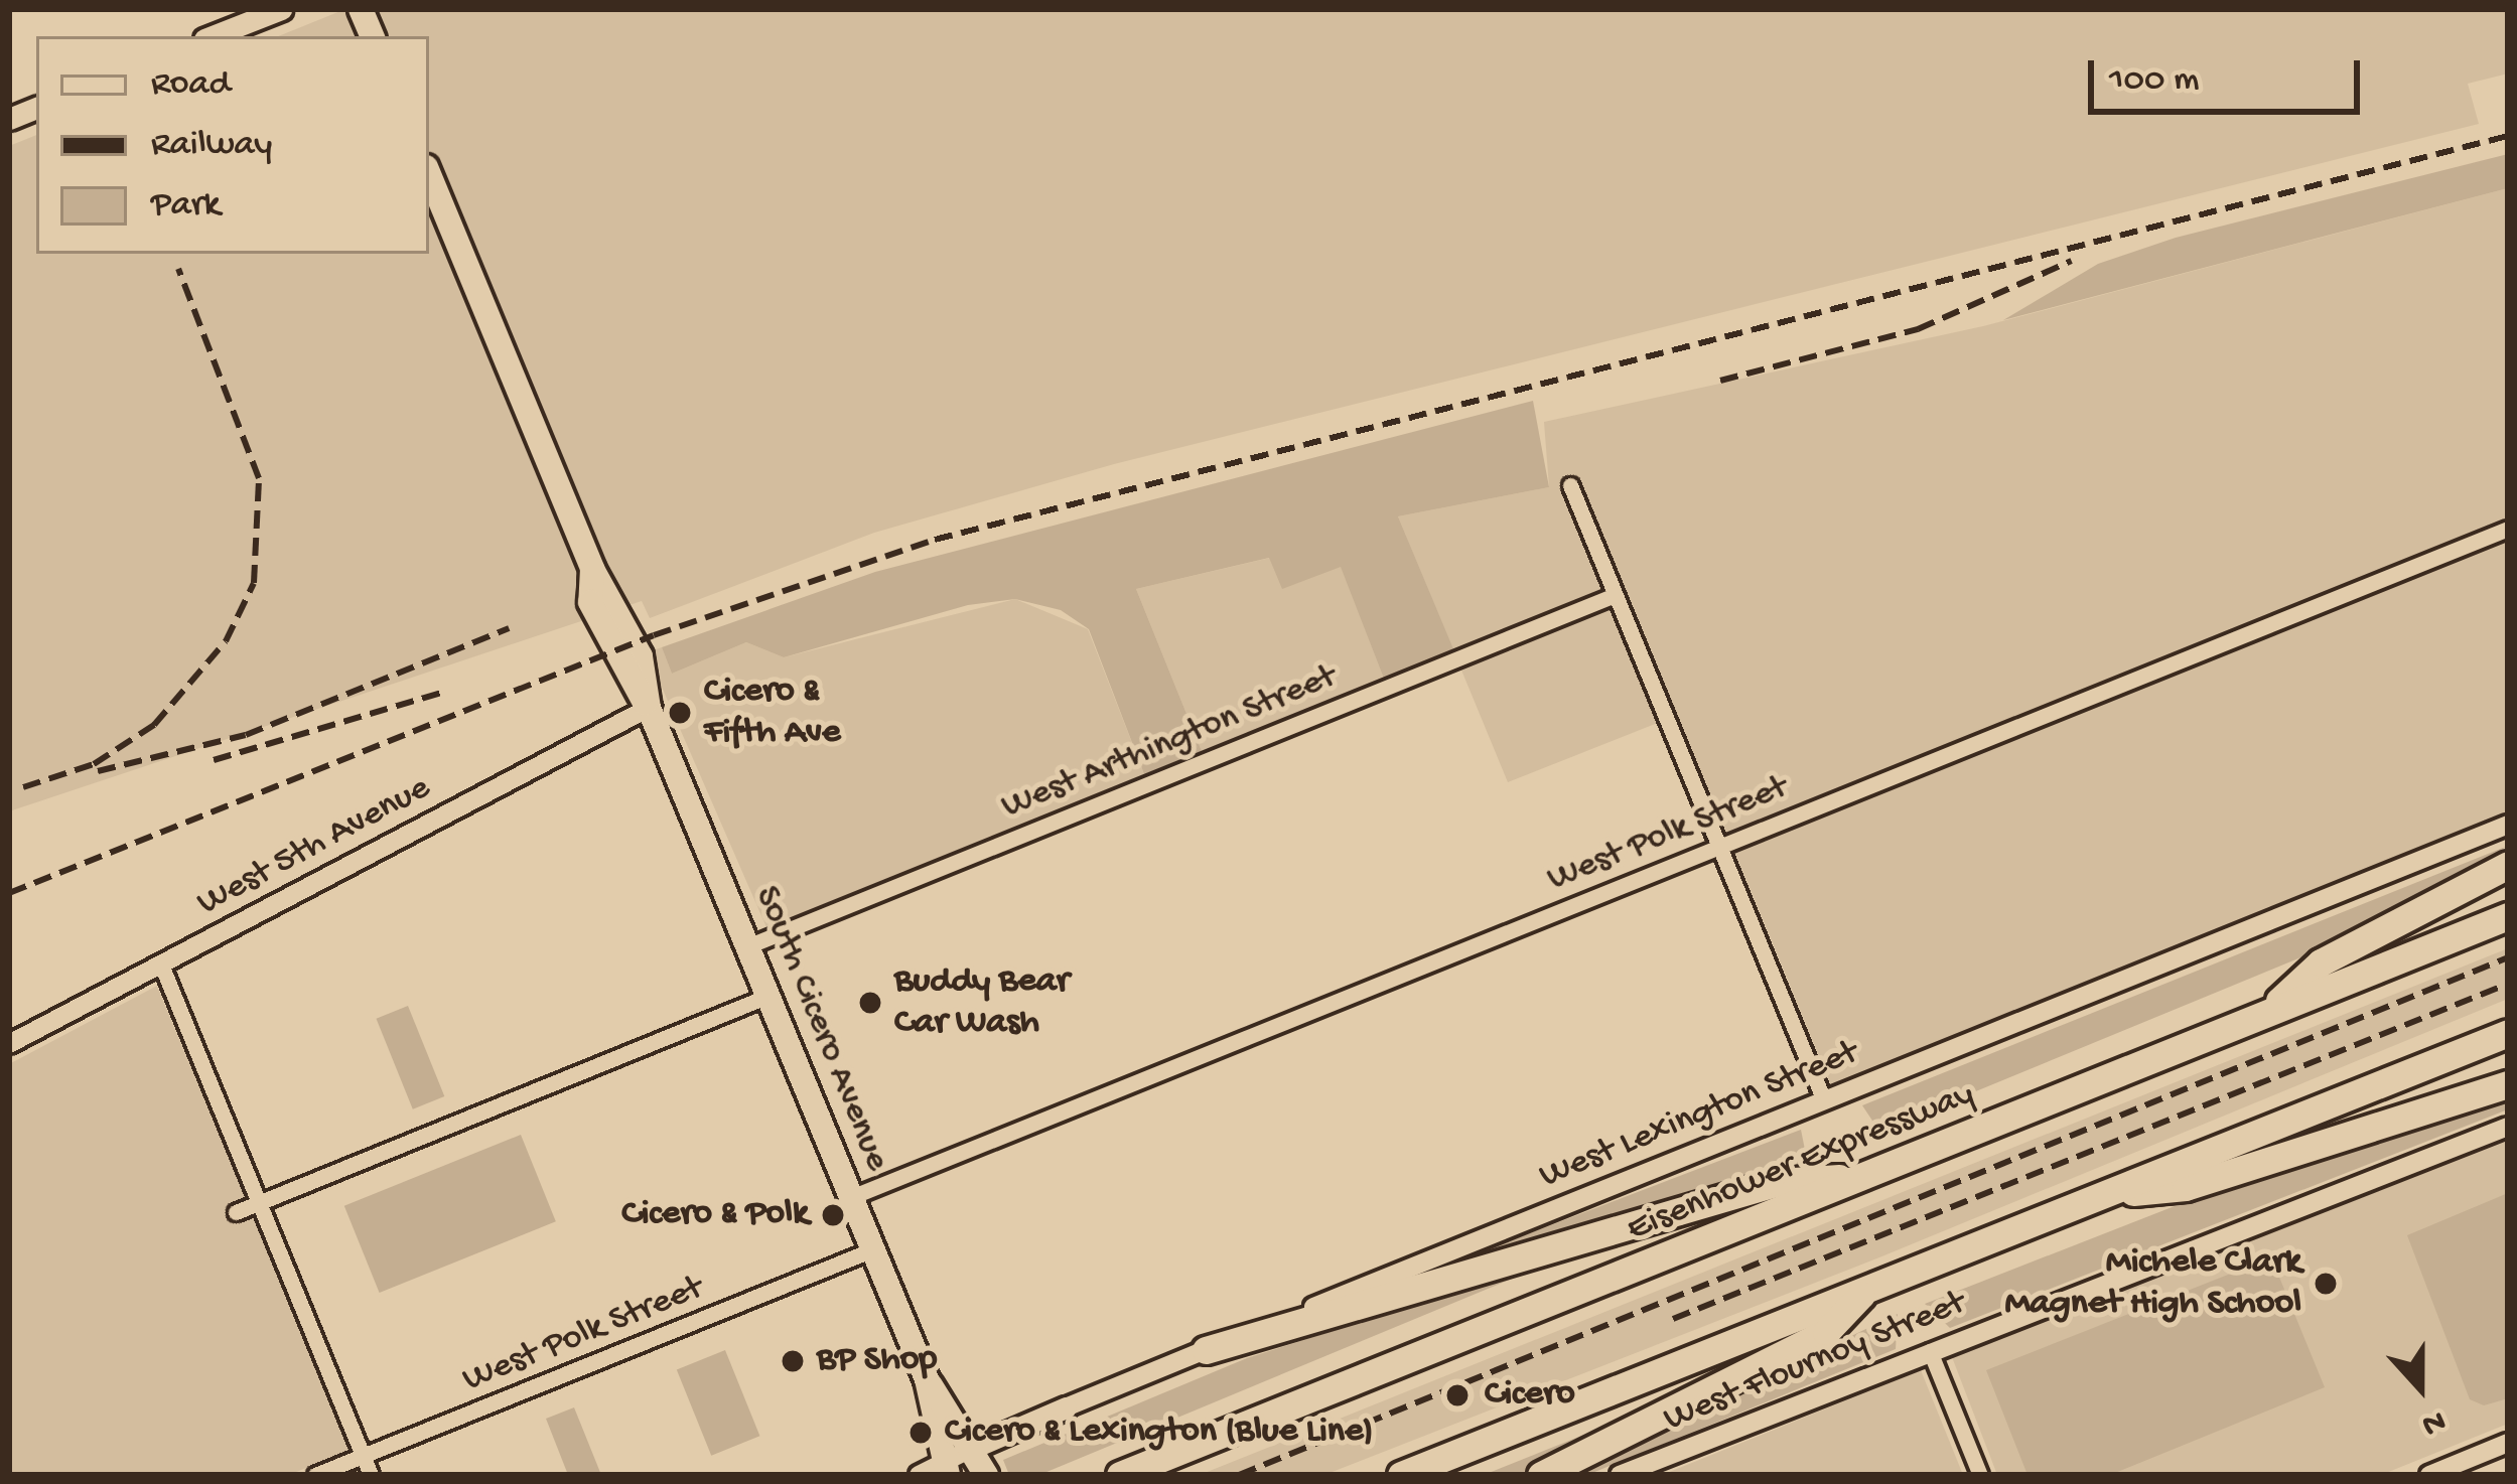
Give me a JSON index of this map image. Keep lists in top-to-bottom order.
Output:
{
  "streets": {
    "highway": ["Eisenhower Expressway"],
    "main road": ["South Cicero Avenue", "West Lexington Street"],
    "street": [
      "West Arthington Street",
      "West Polk Street",
      "West 5th Avenue",
      "West Flournoy Street"
    ]
  },
  "crossings": [
    ["West Arthington Street", "South Cicero Avenue"],
    ["West Polk Street", "South Cicero Avenue"],
    ["West 5th Avenue", "South Cicero Avenue"],
    ["South Cicero Avenue", "West Lexington Street"]
  ],
  "places": [
    "Cicero & Fifth Ave",
    "Buddy Bear Car Wash",
    "Cicero & Polk",
    "Michele Clark Magnet High School",
    "BP Shop",
    "Cicero",
    "Cicero & Lexington (Blue Line)"
  ],
  "legend": ["Road", "Railway", "Park"],
  "scale_bar": "100 m",
  "north": "bottom"
}
